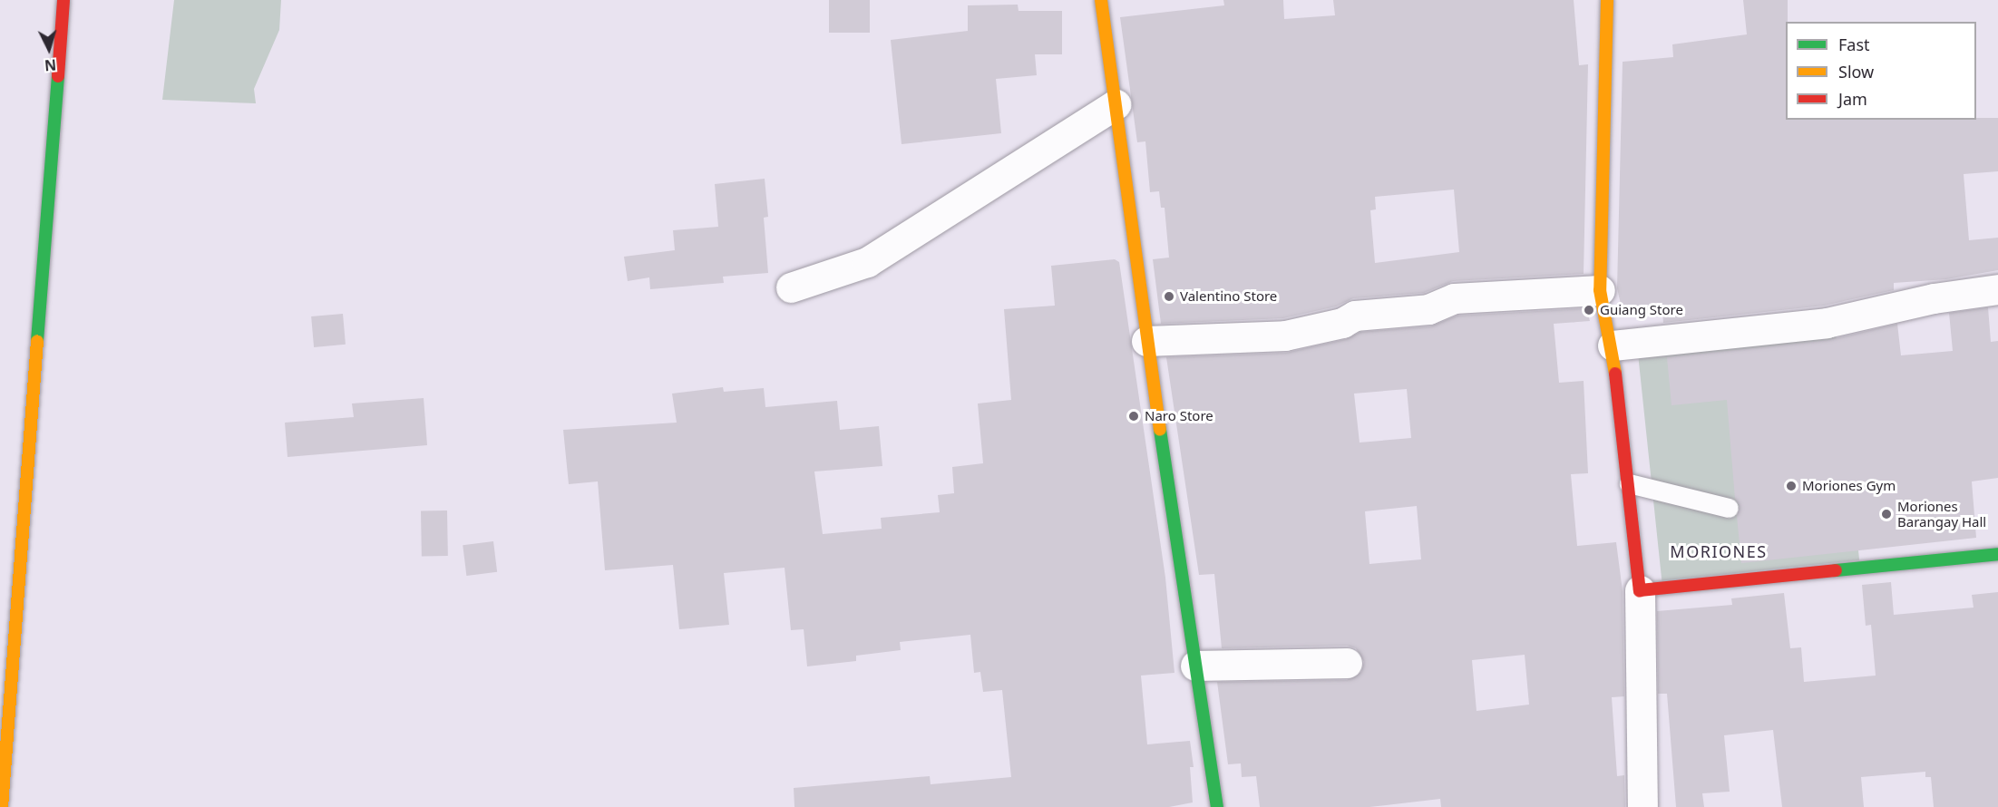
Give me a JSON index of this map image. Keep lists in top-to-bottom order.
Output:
{
  "districts": ["MORIONES"],
  "places": [
    "Valentino Store",
    "Guiang Store",
    "Naro Store",
    "Moriones Gym",
    "Moriones Barangay Hall"
  ],
  "legend": ["Fast", "Slow", "Jam"],
  "north": "bottom"
}
